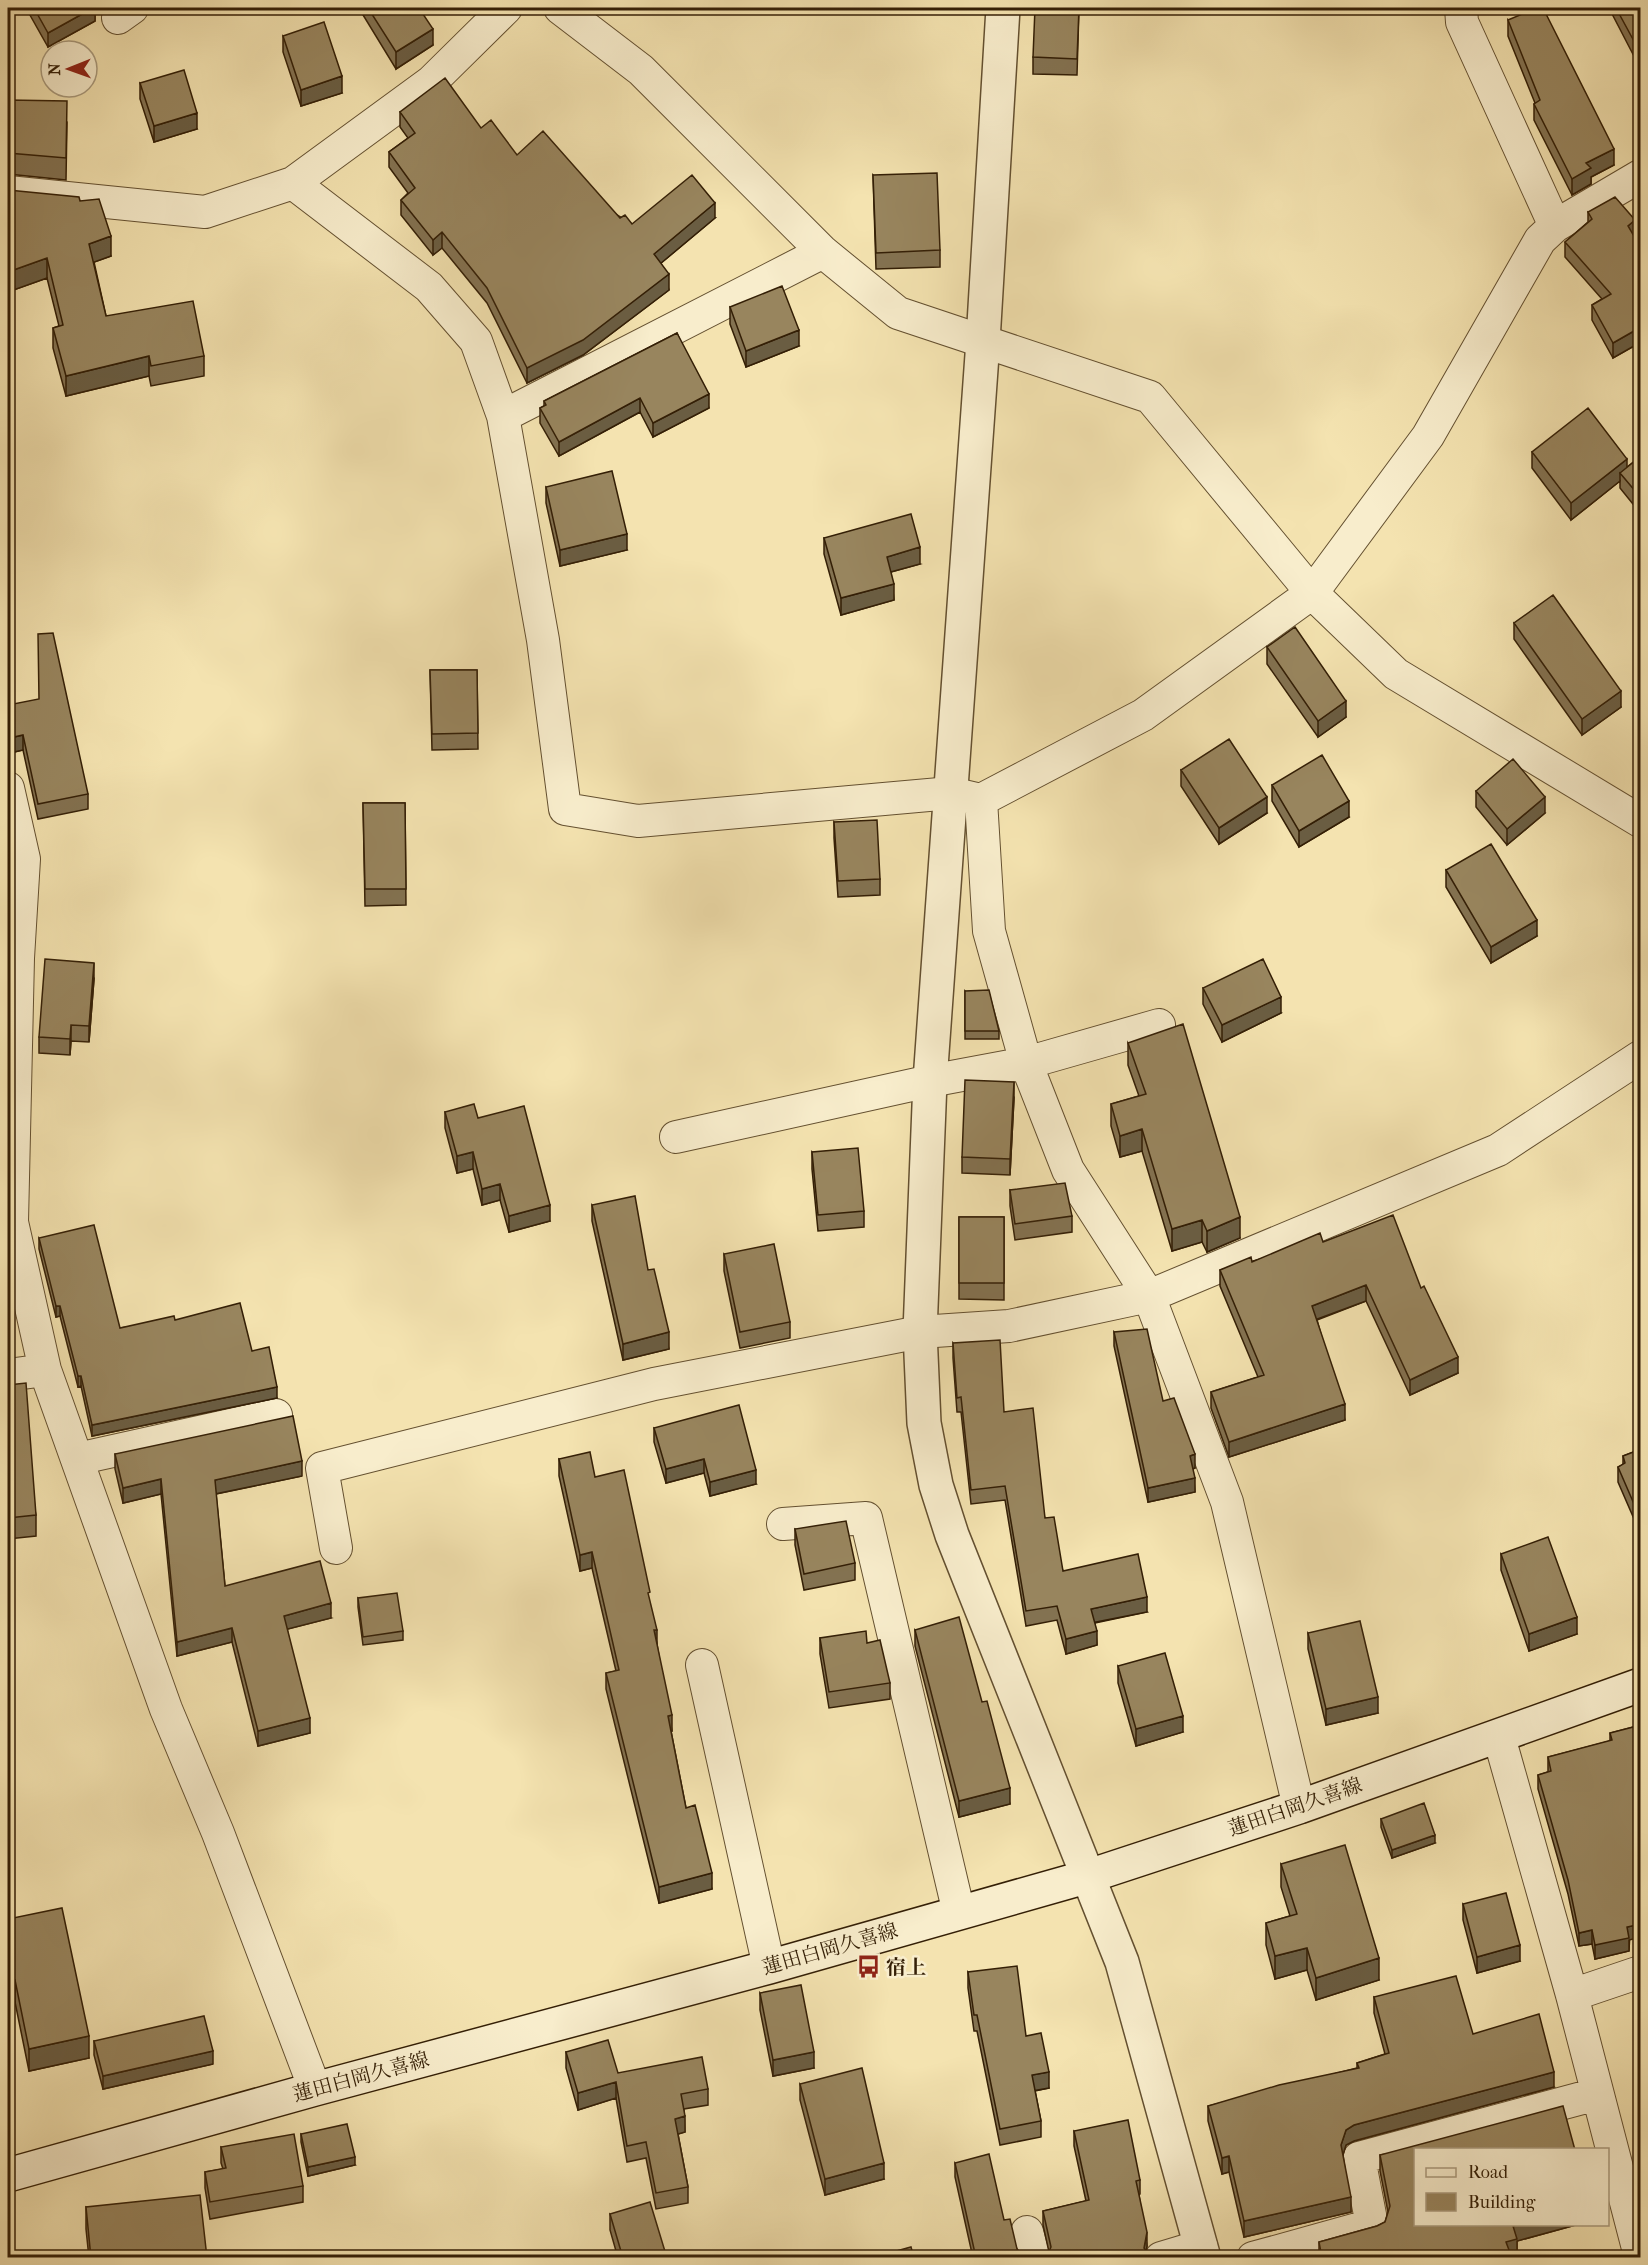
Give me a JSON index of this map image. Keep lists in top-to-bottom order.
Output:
{
  "streets": {
    "street": ["蓮田白岡久喜線"]
  },
  "places": {
    "bus stop": ["宿上"]
  },
  "legend": ["Road", "Building"],
  "north": "left"
}
